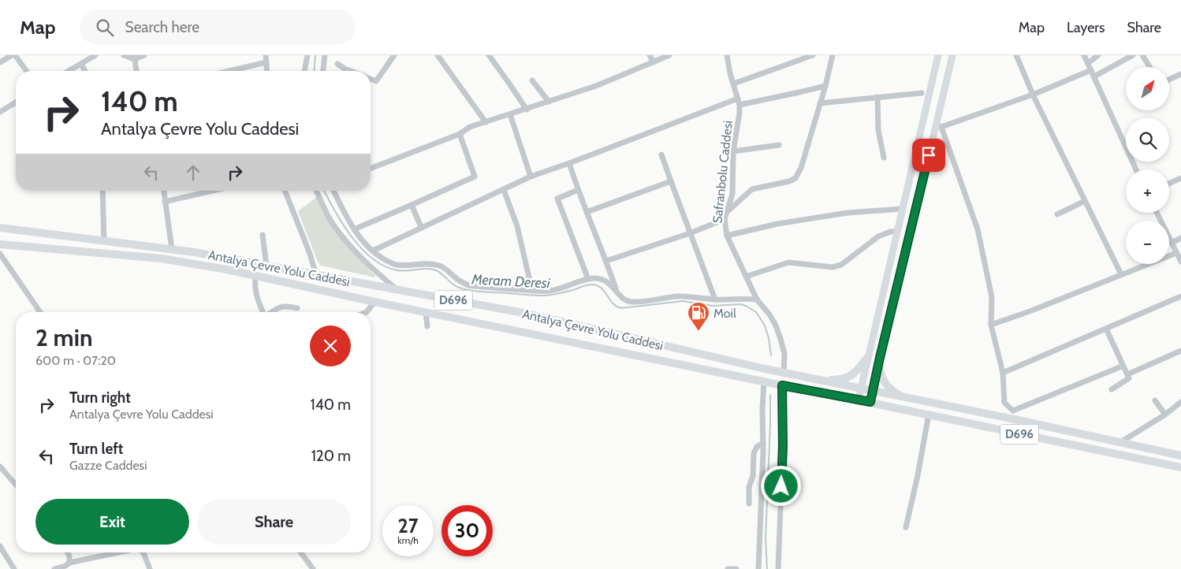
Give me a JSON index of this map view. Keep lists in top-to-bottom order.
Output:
{
  "streets": {
    "highway": ["Antalya Çevre Yolu Caddesi", "D696"],
    "street": ["Safranbolu Caddesi"]
  },
  "crossings": [
    ["Safranbolu Caddesi", "Antalya Çevre Yolu Caddesi"]
  ],
  "water": ["Meram Deresi"],
  "places": {
    "fuel station": ["Moil"]
  },
  "north": "top right",
  "page": {
    "header": "Map",
    "search": "Search here",
    "nav": ["Map", "Layers", "Share"],
    "map_buttons": ["+", "−"],
    "turn": ["140 m", "Antalya Çevre Yolu Caddesi"],
    "heading": ["2 min", "600 m · 07:20"],
    "list": [
      {
        "name": "Turn right",
        "note": "Antalya Çevre Yolu Caddesi",
        "value": "140 m"
      },
      {
        "name": "Turn left",
        "note": "Gazze Caddesi",
        "value": "120 m"
      }
    ],
    "buttons": ["Exit", "Share"],
    "speed": "27 km/h",
    "limit": "30"
  }
}
